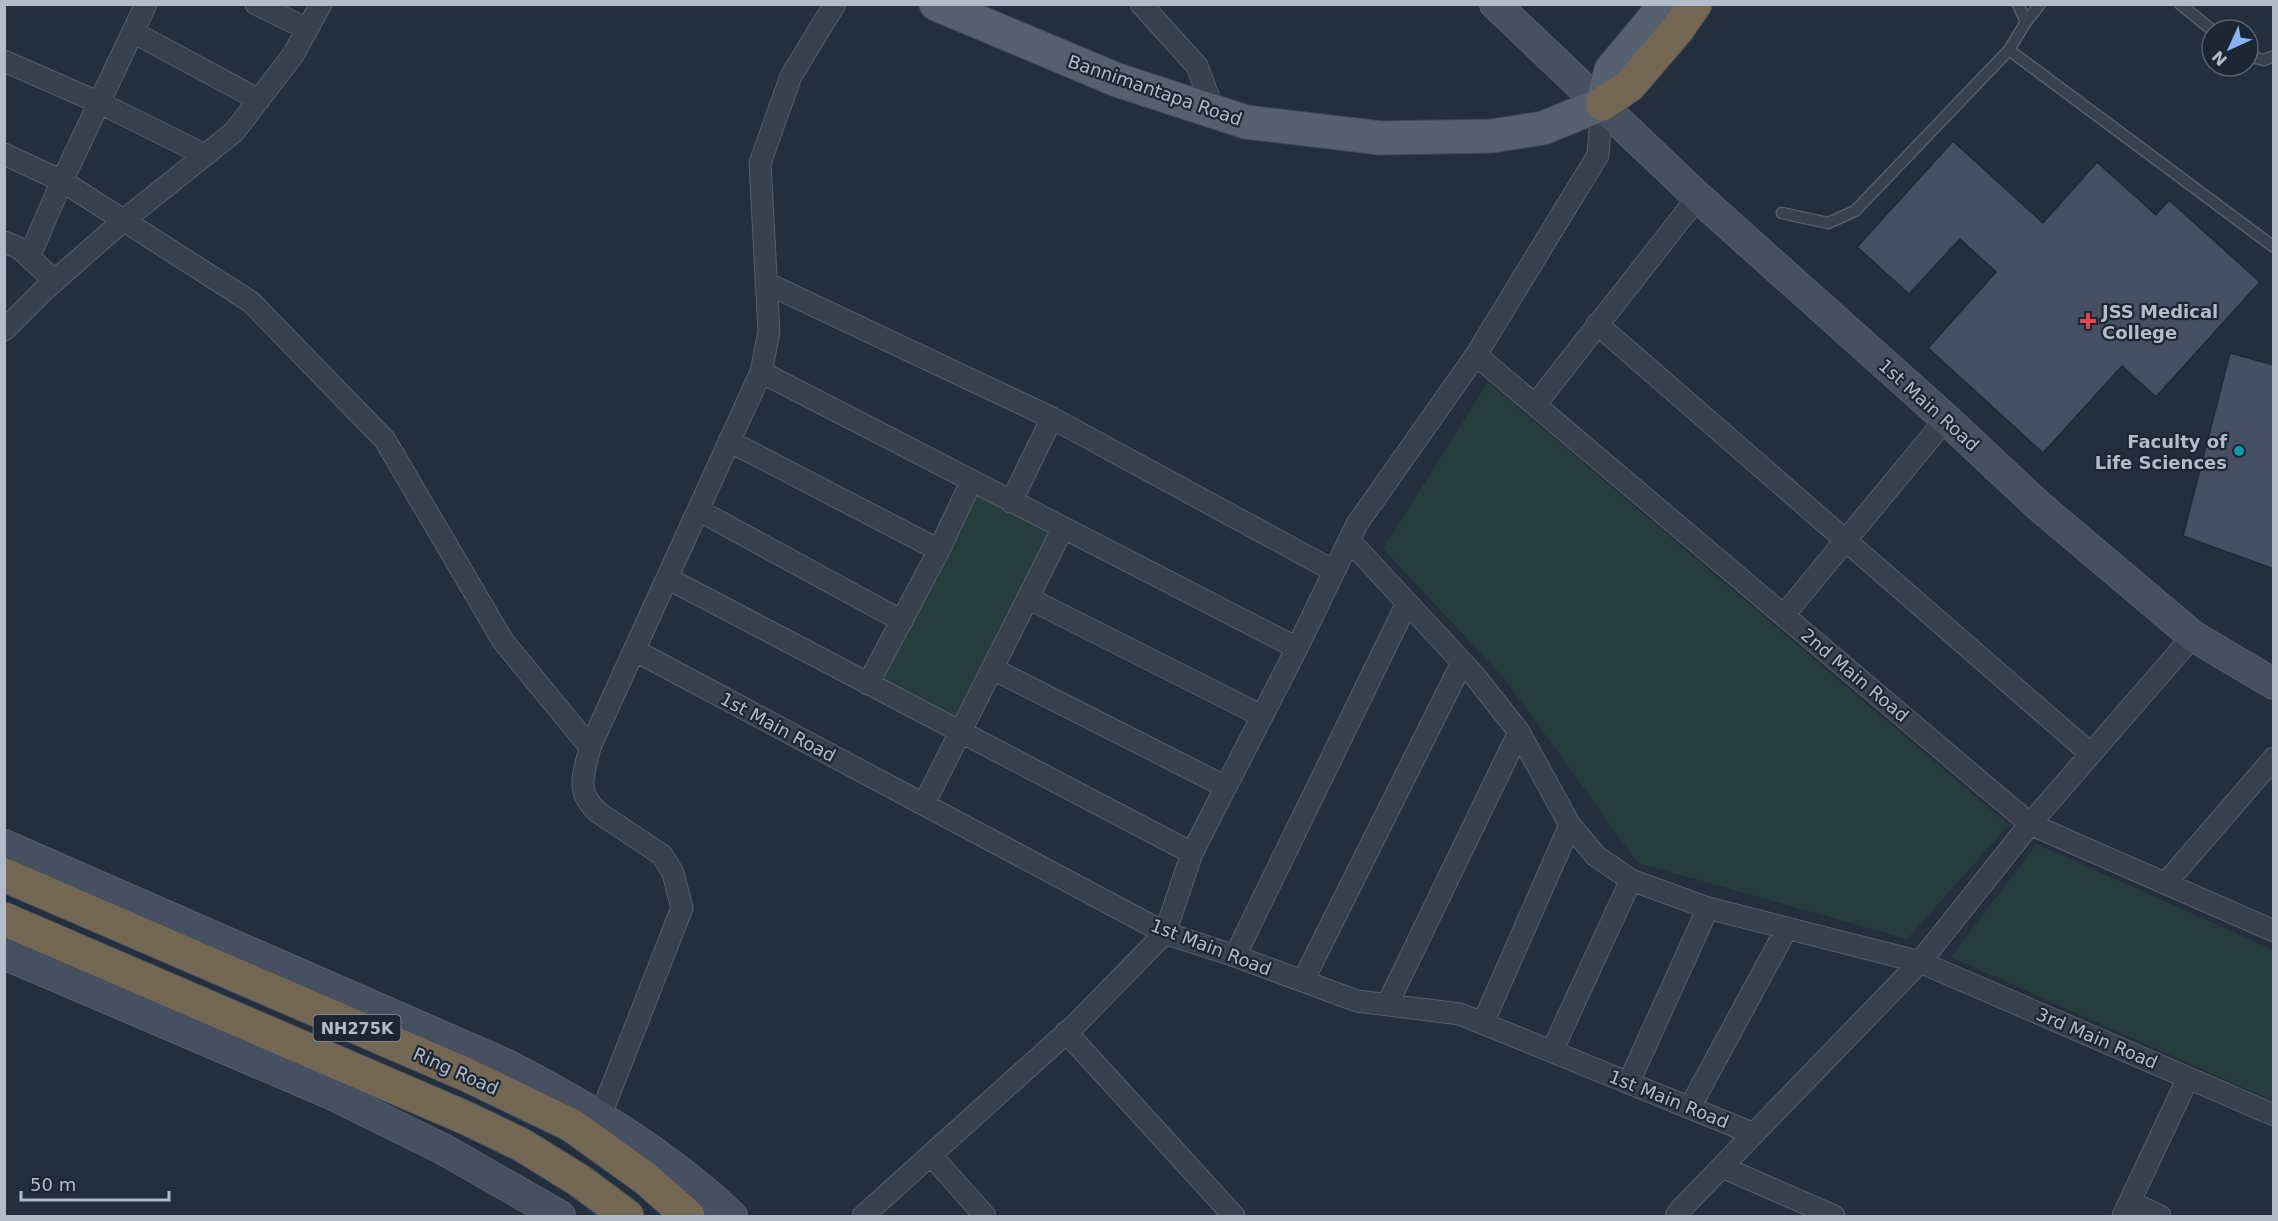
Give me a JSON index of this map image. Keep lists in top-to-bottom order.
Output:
{
  "streets": {
    "highway": ["Bannimantapa Road", "NH275K", "Ring Road"],
    "street": ["1st Main Road", "2nd Main Road", "3rd Main Road"]
  },
  "crossings": [
    ["Bannimantapa Road", "1st Main Road"]
  ],
  "places": {
    "health": ["JSS Medical College"],
    "other": ["Faculty of Life Sciences"]
  },
  "scale_bar": "50 m",
  "north": "bottom left"
}
